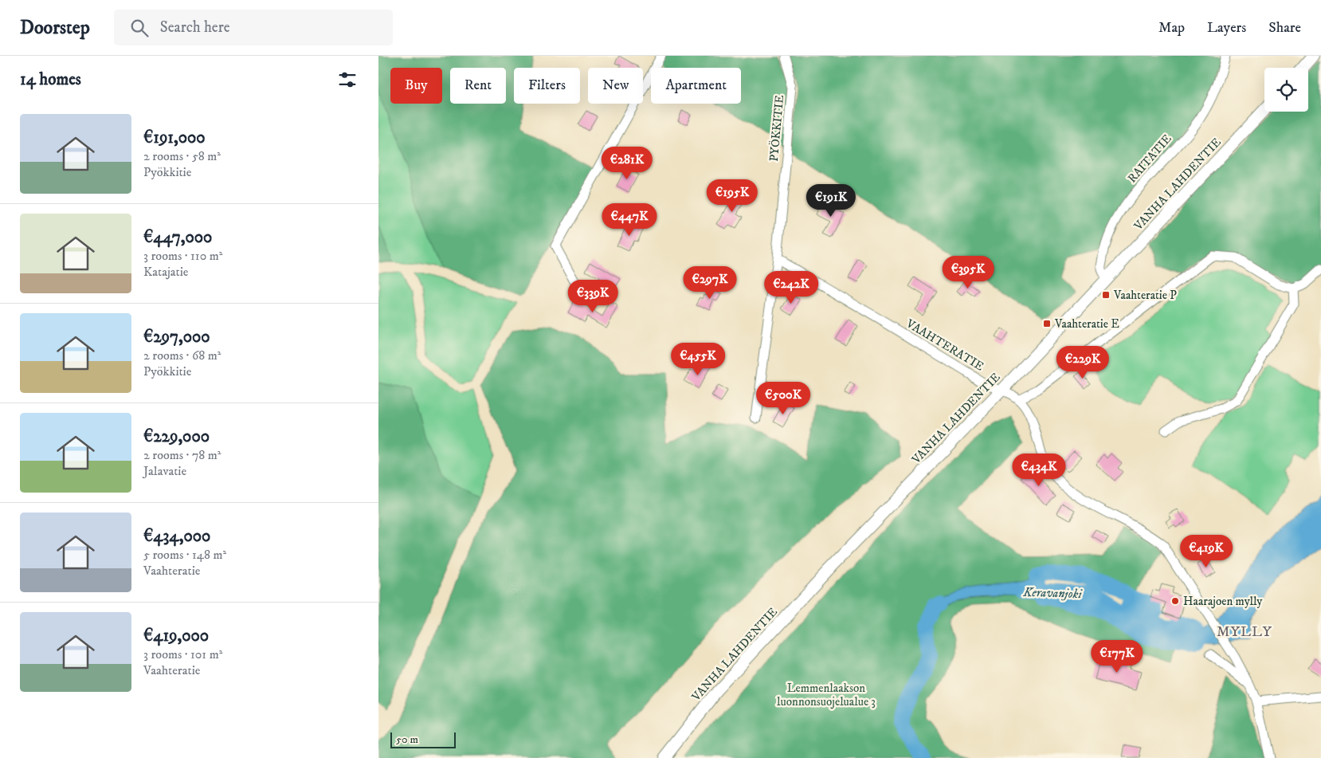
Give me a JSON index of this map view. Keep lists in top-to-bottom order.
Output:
{
  "streets": {
    "main road": ["VANHA LAHDENTIE"],
    "street": ["PYÖKKITIE", "RAITATIE", "VAAHTERATIE"]
  },
  "crossings": [
    ["PYÖKKITIE", "VAAHTERATIE"],
    ["RAITATIE", "VANHA LAHDENTIE"],
    ["VANHA LAHDENTIE", "VAAHTERATIE"]
  ],
  "districts": ["MYLLY"],
  "water": ["Keravanjoki"],
  "parks": ["Lemmenlaakson luonnonsuojelualue 3"],
  "places": {
    "transit": ["Vaahteratie P", "Vaahteratie E"],
    "other": ["Haarajoen mylly"]
  },
  "scale_bar": "50 m",
  "page": {
    "header": "Doorstep",
    "search": "Search here",
    "nav": ["Map", "Layers", "Share"],
    "heading": "14 homes",
    "chip": [
      "Buy",
      "Rent",
      "Filters",
      "New",
      "Apartment"
    ],
    "list": [
      {
        "name": "€191,000",
        "note": "2 rooms · 58 m² · Pyökkitie"
      },
      {
        "name": "€447,000",
        "note": "3 rooms · 110 m² · Katajatie"
      },
      {
        "name": "€297,000",
        "note": "2 rooms · 68 m² · Pyökkitie"
      },
      {
        "name": "€229,000",
        "note": "2 rooms · 78 m² · Jalavatie"
      },
      {
        "name": "€434,000",
        "note": "5 rooms · 148 m² · Vaahteratie"
      },
      {
        "name": "€419,000",
        "note": "3 rooms · 101 m² · Vaahteratie"
      }
    ],
    "price": [
      "€281K",
      "€195K",
      "€191K",
      "€447K",
      "€395K",
      "€297K",
      "€242K",
      "€339K",
      "€455K",
      "€229K",
      "€500K",
      "€434K",
      "€419K",
      "€177K"
    ],
    "scale": "50 m"
  }
}
